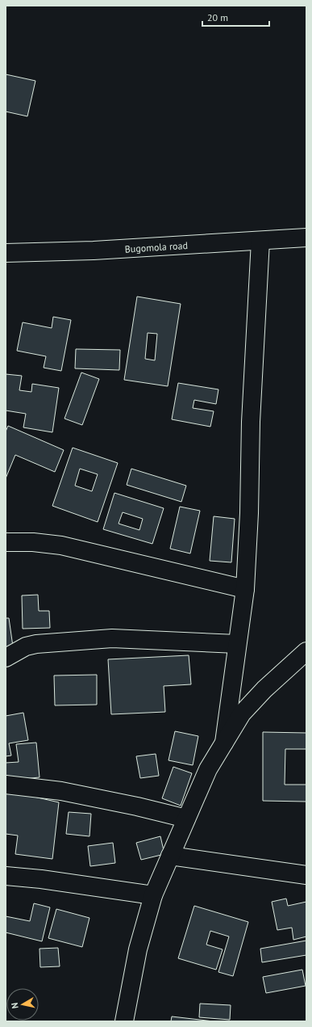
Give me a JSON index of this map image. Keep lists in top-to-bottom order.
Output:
{
  "streets": {
    "street": ["Bugomola road"]
  },
  "scale_bar": "20 m",
  "north": "left"
}
